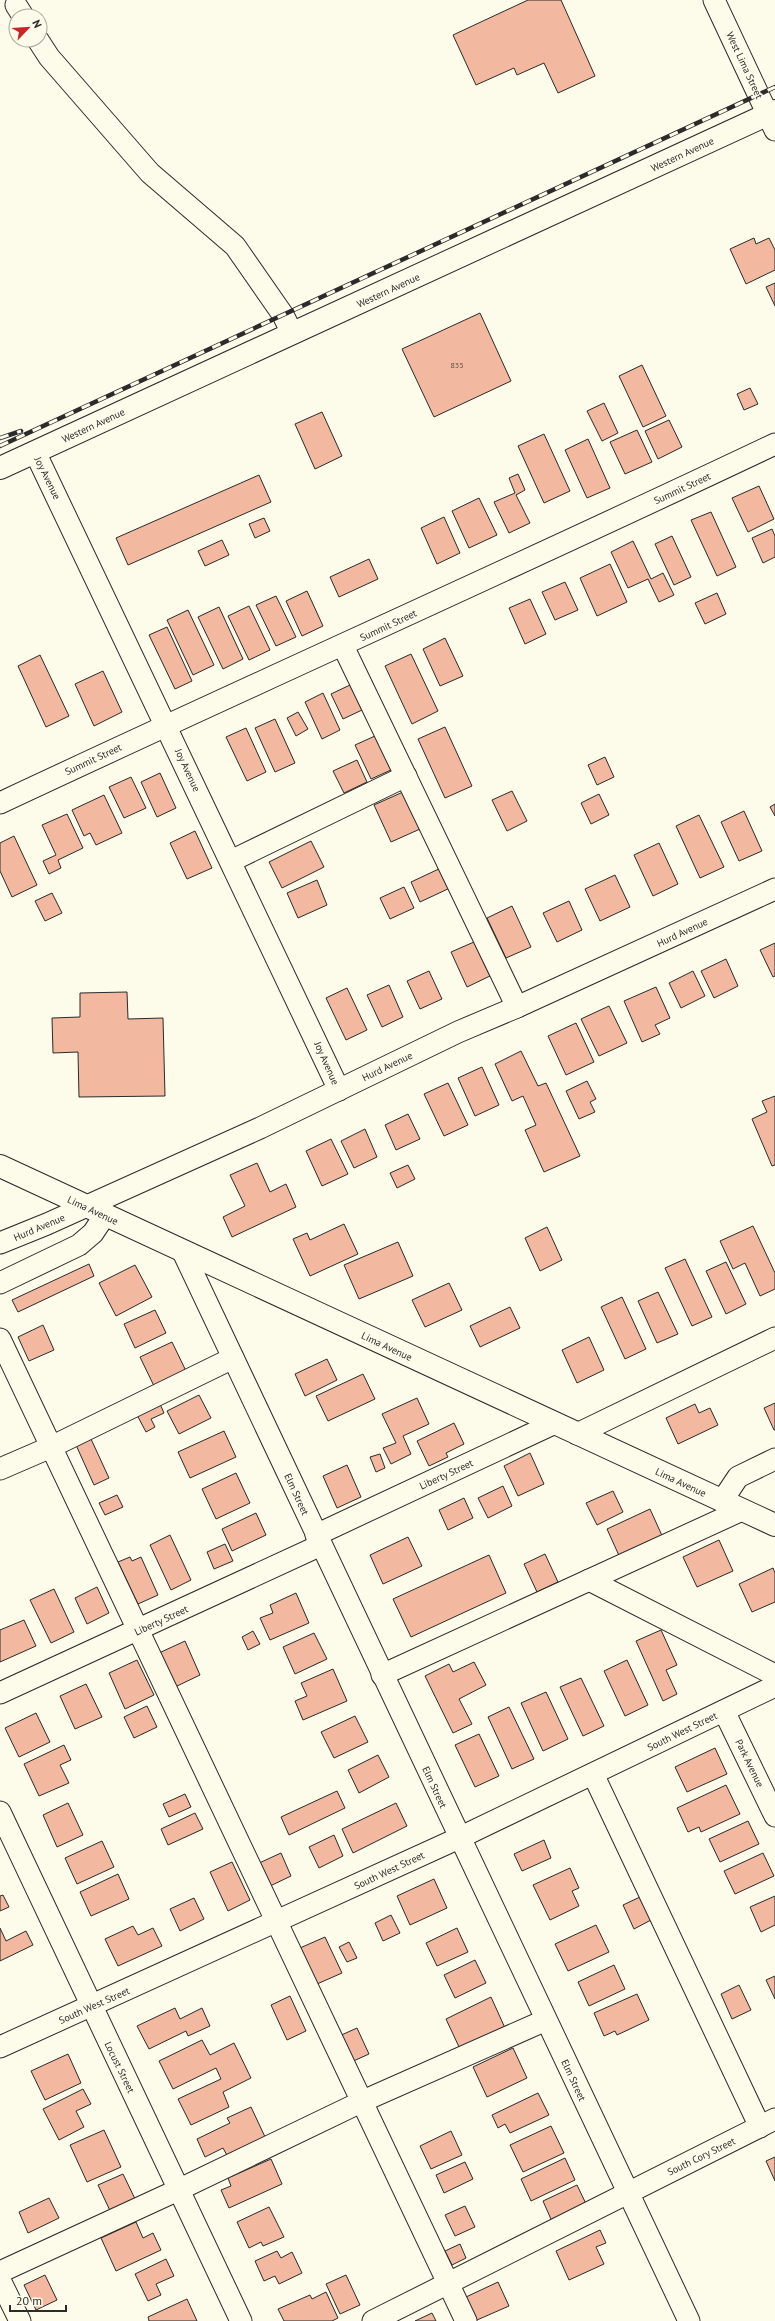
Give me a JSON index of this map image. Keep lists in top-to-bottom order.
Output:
{
  "streets": {
    "main road": ["Western Avenue", "Lima Avenue"],
    "street": [
      "West Lima Street",
      "Joy Avenue",
      "Summit Street",
      "Hurd Avenue",
      "Liberty Street",
      "Elm Street",
      "South West Street",
      "Park Avenue",
      "Locust Street",
      "South Cory Street"
    ]
  },
  "crossings": [
    ["West Lima Street", "Western Avenue"],
    ["Western Avenue", "Joy Avenue"],
    ["Joy Avenue", "Summit Street"],
    ["Joy Avenue", "Hurd Avenue"],
    ["Hurd Avenue", "Lima Avenue"],
    ["Lima Avenue", "Liberty Street"],
    ["Lima Avenue", "Elm Street"],
    ["Liberty Street", "Elm Street"],
    ["Elm Street", "South West Street"],
    ["Elm Street", "South Cory Street"],
    ["South West Street", "Park Avenue"],
    ["South West Street", "Locust Street"]
  ],
  "house_numbers": ["835"],
  "scale_bar": "20 m",
  "north": "top right"
}
